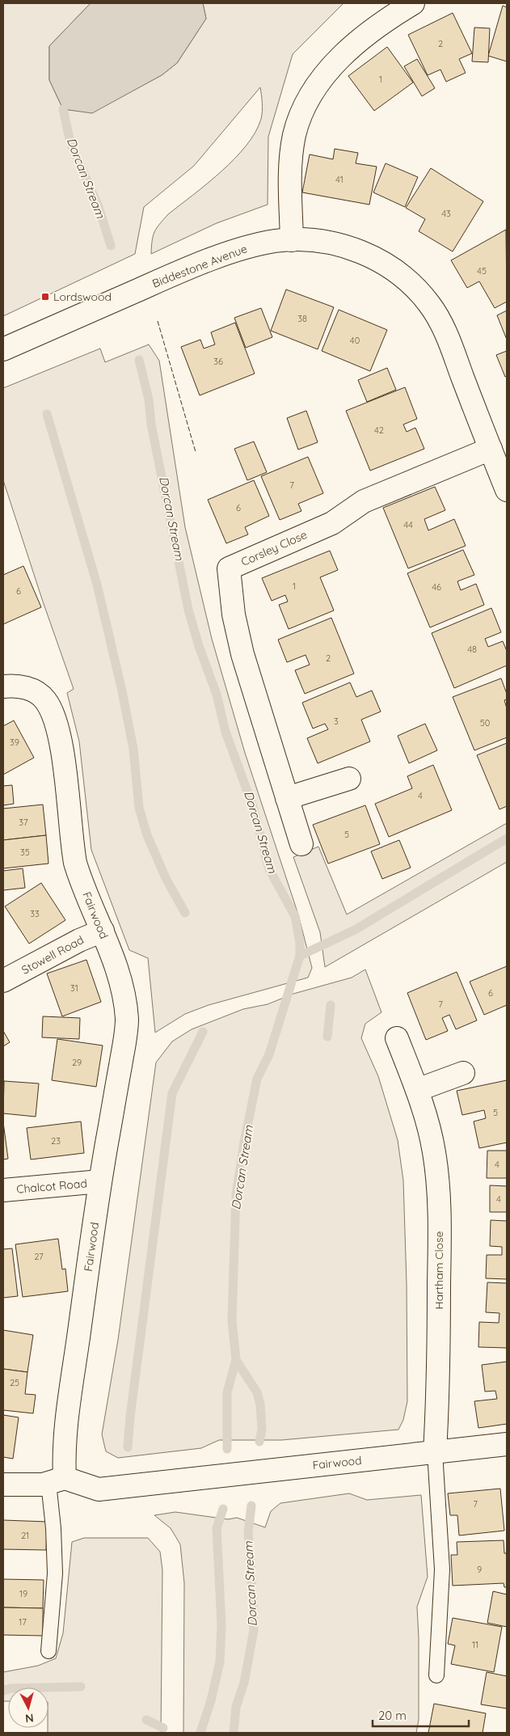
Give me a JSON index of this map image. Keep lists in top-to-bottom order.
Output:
{
  "streets": {
    "street": [
      "Biddestone Avenue",
      "Corsley Close",
      "Fairwood",
      "Stowell Road",
      "Chalcot Road",
      "Hartham Close"
    ]
  },
  "crossings": [
    ["Biddestone Avenue", "Corsley Close"],
    ["Fairwood", "Stowell Road"],
    ["Fairwood", "Chalcot Road"],
    ["Fairwood", "Hartham Close"]
  ],
  "water": ["Dorcan Stream"],
  "places": {
    "transit": ["Lordswood"]
  },
  "house_numbers": [
    "2",
    "1",
    "41",
    "43",
    "45",
    "38",
    "40",
    "36",
    "42",
    "7",
    "6",
    "44",
    "1",
    "46",
    "6",
    "48",
    "2",
    "3",
    "50",
    "39",
    "4",
    "37",
    "5",
    "35",
    "33",
    "31",
    "6",
    "7",
    "29",
    "5",
    "23",
    "4",
    "4",
    "27",
    "25",
    "7",
    "21",
    "9",
    "19",
    "17",
    "11"
  ],
  "scale_bar": "20 m",
  "north": "bottom"
}
